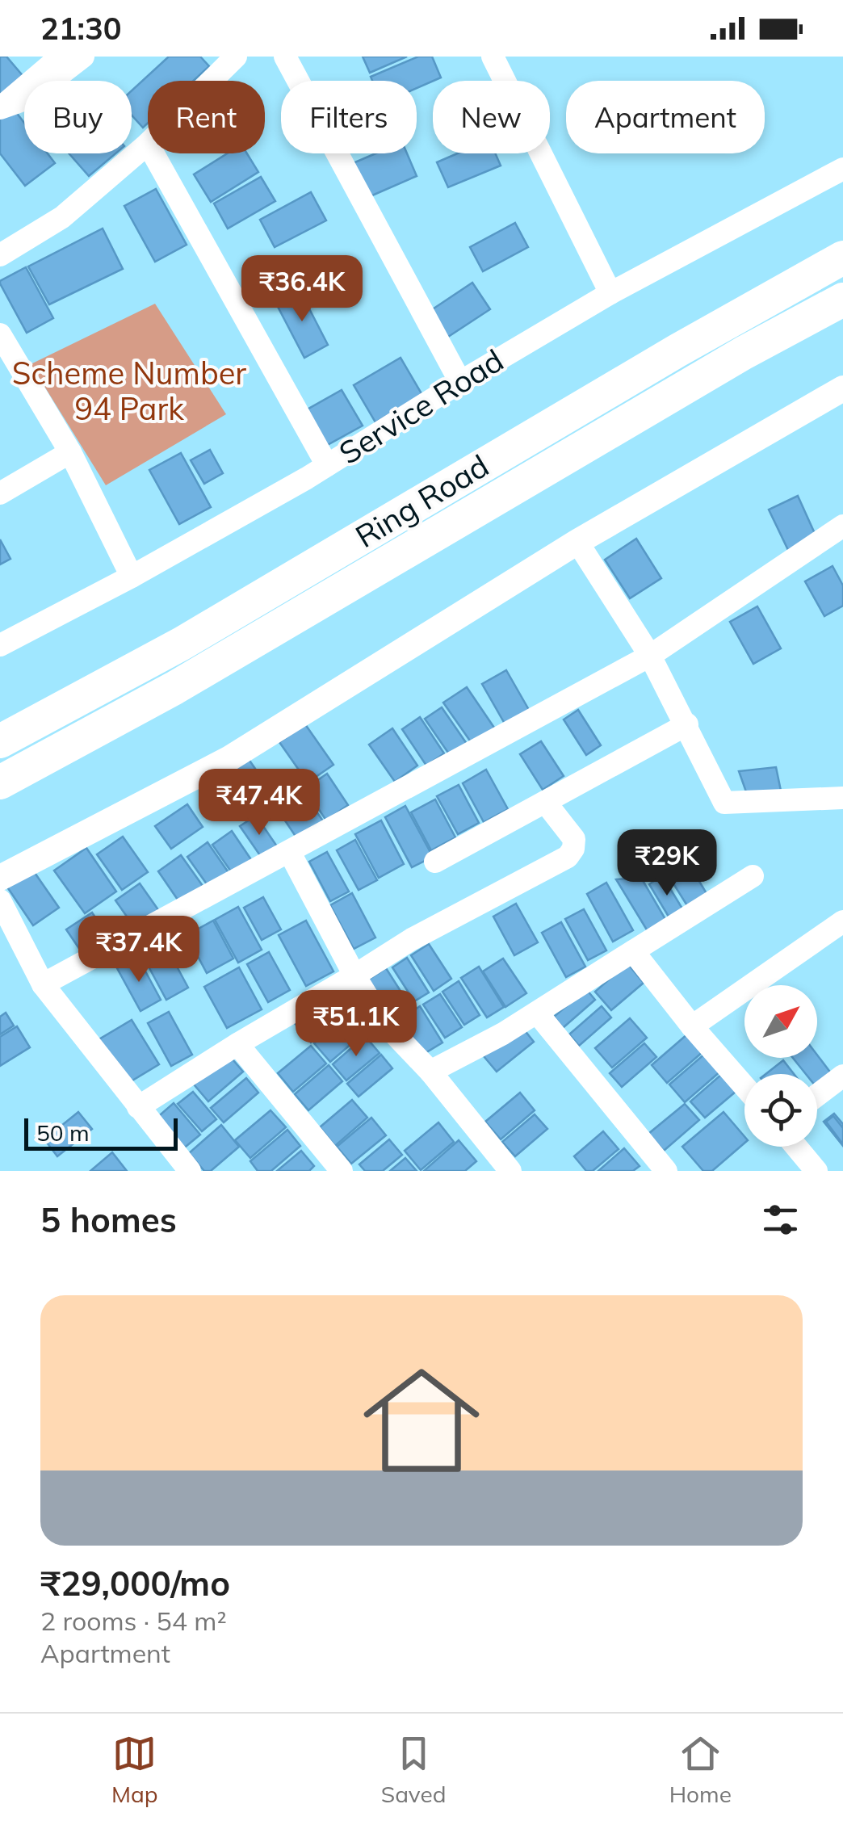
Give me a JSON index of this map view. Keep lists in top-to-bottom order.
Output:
{
  "streets": {
    "main road": ["Ring Road"],
    "street": ["Service Road"]
  },
  "parks": ["Scheme Number 94 Park"],
  "scale_bar": "50 m",
  "north": "top right",
  "page": {
    "status": "21:30",
    "chip": [
      "Buy",
      "Rent",
      "Filters",
      "New",
      "Apartment"
    ],
    "price": [
      "₹36.4K",
      "₹47.4K",
      "₹29K",
      "₹37.4K",
      "₹51.1K"
    ],
    "scale": "50 m",
    "heading": "5 homes",
    "list": [
      {
        "name": "₹29,000/mo",
        "note": "2 rooms · 54 m² · Apartment"
      }
    ],
    "tabs": ["Map", "Saved", "Home"]
  }
}
